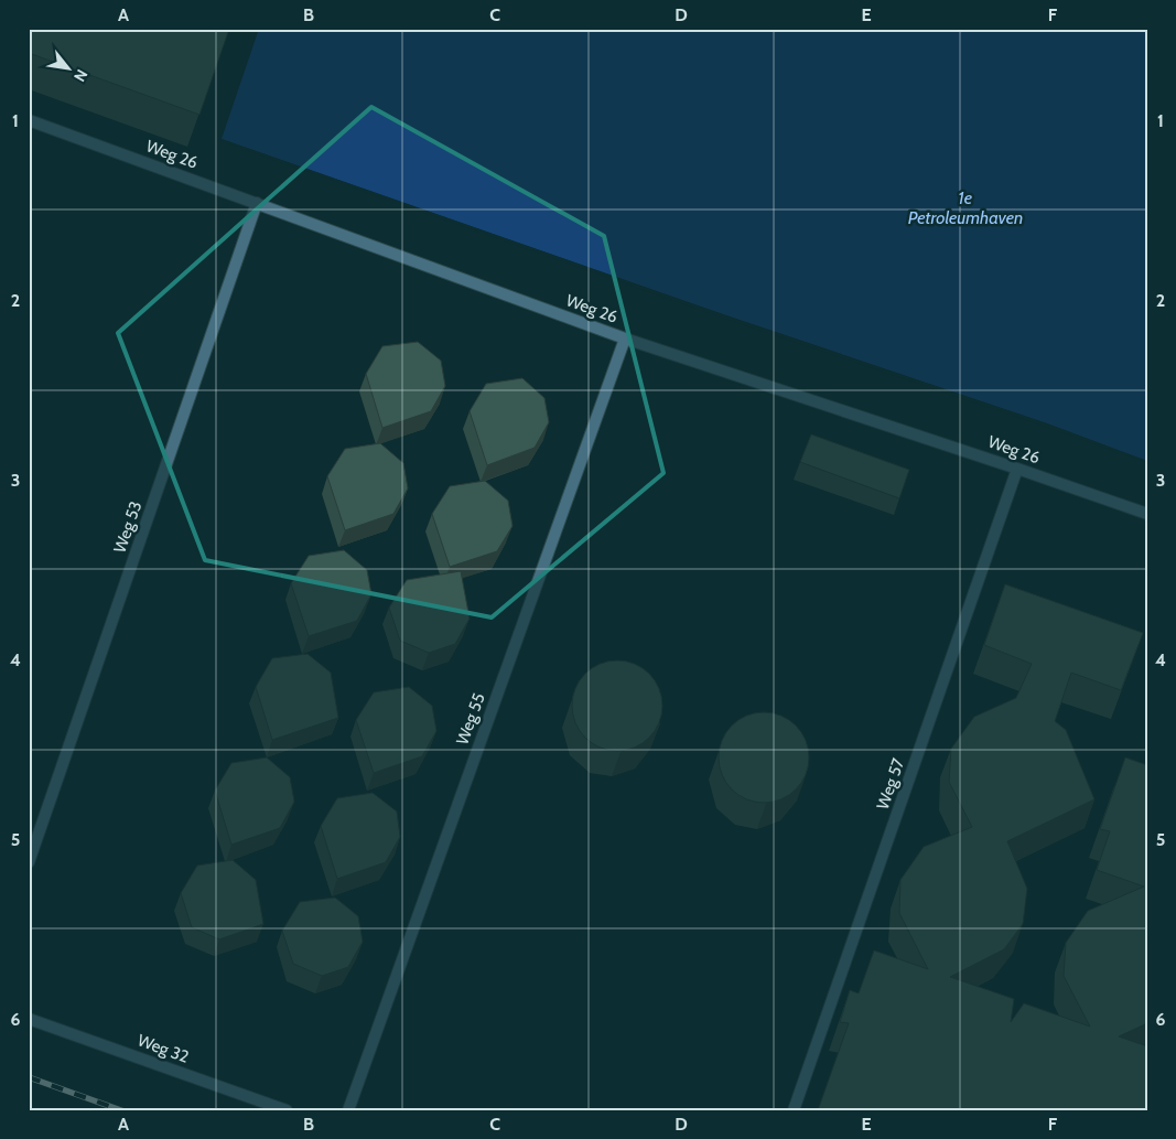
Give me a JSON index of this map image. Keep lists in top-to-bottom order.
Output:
{
  "streets": {
    "lane": [
      "Weg 26",
      "Weg 53",
      "Weg 55",
      "Weg 57",
      "Weg 32"
    ]
  },
  "crossings": [
    ["Weg 26", "Weg 53"],
    ["Weg 26", "Weg 55"],
    ["Weg 26", "Weg 57"]
  ],
  "water": ["1e Petroleumhaven"],
  "north": "bottom right",
  "grid": {
    "columns": [
      "A",
      "B",
      "C",
      "D",
      "E",
      "F"
    ],
    "rows": [
      "1",
      "2",
      "3",
      "4",
      "5",
      "6"
    ]
  }
}
